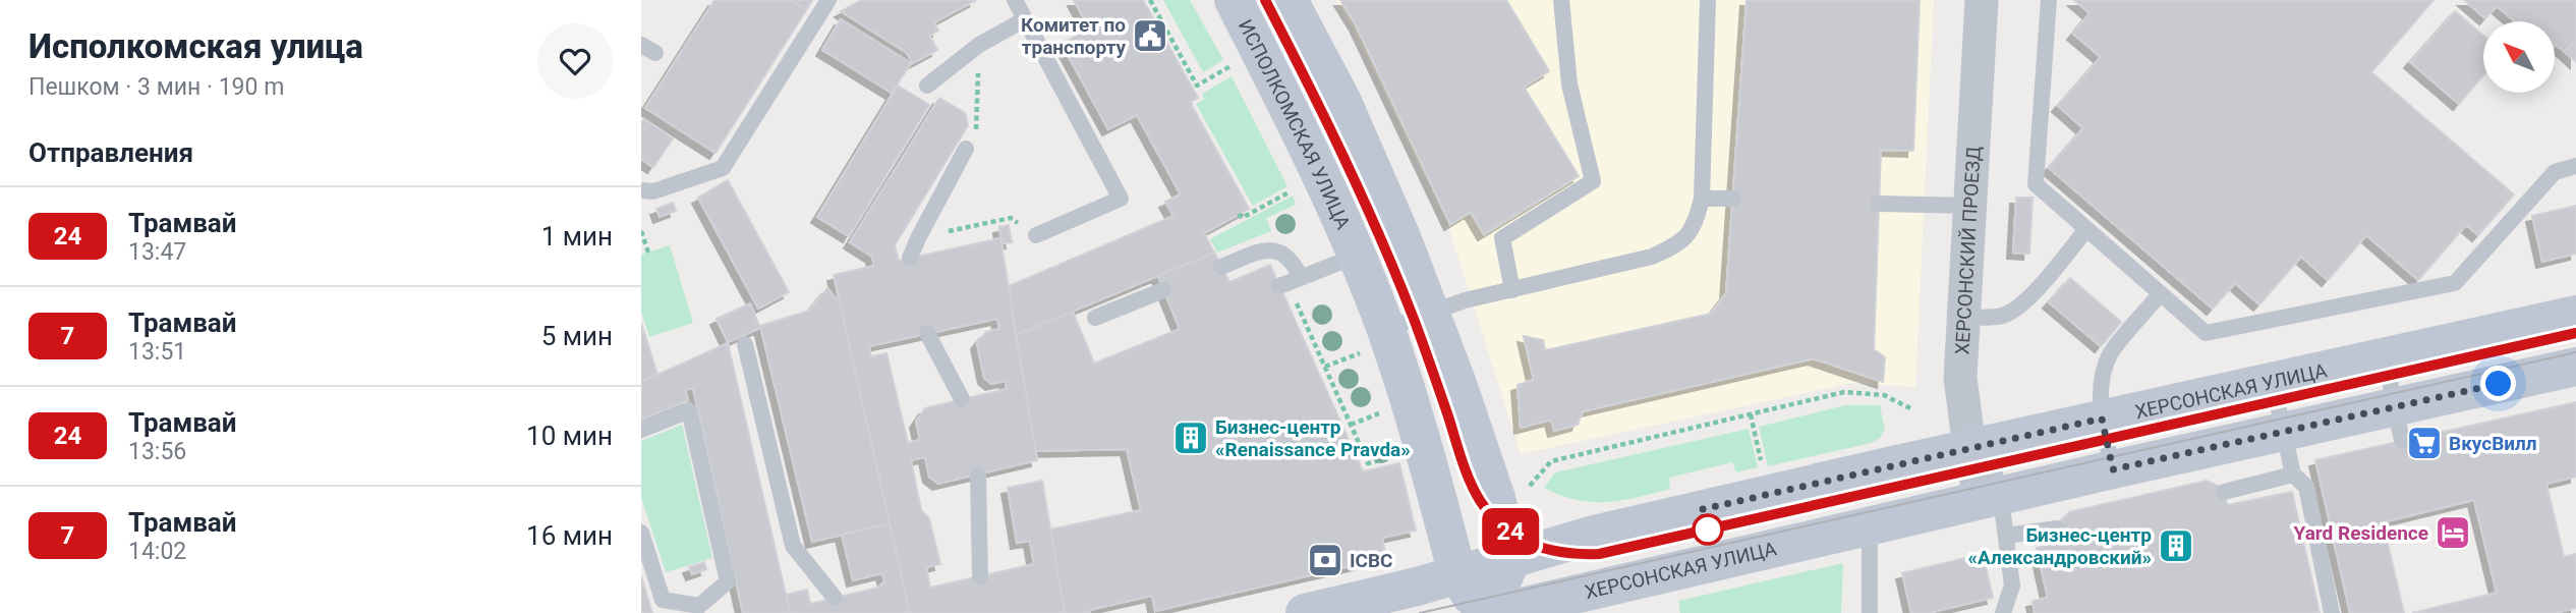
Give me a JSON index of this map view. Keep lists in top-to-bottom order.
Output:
{
  "streets": {
    "street": ["ИСПОЛКОМСКАЯ УЛИЦА", "ХЕРСОНСКИЙ ПРОЕЗД", "ХЕРСОНСКАЯ УЛИЦА"]
  },
  "crossings": [
    ["ИСПОЛКОМСКАЯ УЛИЦА", "ХЕРСОНСКАЯ УЛИЦА"],
    ["ХЕРСОНСКИЙ ПРОЕЗД", "ХЕРСОНСКАЯ УЛИЦА"]
  ],
  "places": {
    "public building": ["Комитет по транспорту"],
    "building": ["Бизнес-центр «Renaissance Pravda»", "Бизнес-центр «Александровский»"],
    "supermarket": ["ВкусВилл"],
    "hotel": ["Yard Residence"],
    "bank": ["ICBC"]
  },
  "lines": ["tram line 24"],
  "north": "top left",
  "page": {
    "heading": [
      ["Исполкомская улица", "Пешком · 3 мин · 190 m"],
      "Отправления"
    ],
    "on_map": "24",
    "list": [
      {
        "mark": "24",
        "name": "Трамвай",
        "note": "13:47",
        "value": "1 мин"
      },
      {
        "mark": "7",
        "name": "Трамвай",
        "note": "13:51",
        "value": "5 мин"
      },
      {
        "mark": "24",
        "name": "Трамвай",
        "note": "13:56",
        "value": "10 мин"
      },
      {
        "mark": "7",
        "name": "Трамвай",
        "note": "14:02",
        "value": "16 мин"
      }
    ]
  }
}
